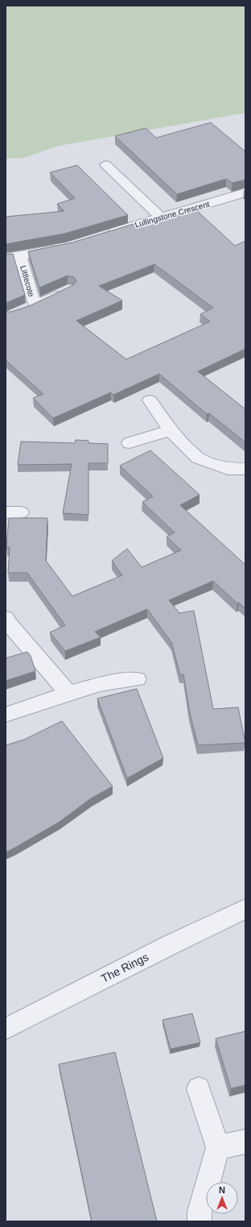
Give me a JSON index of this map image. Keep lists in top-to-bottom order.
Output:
{
  "streets": {
    "street": ["Lullingstone Crescent", "Littlecote", "The Rings"]
  },
  "north": "top"
}
